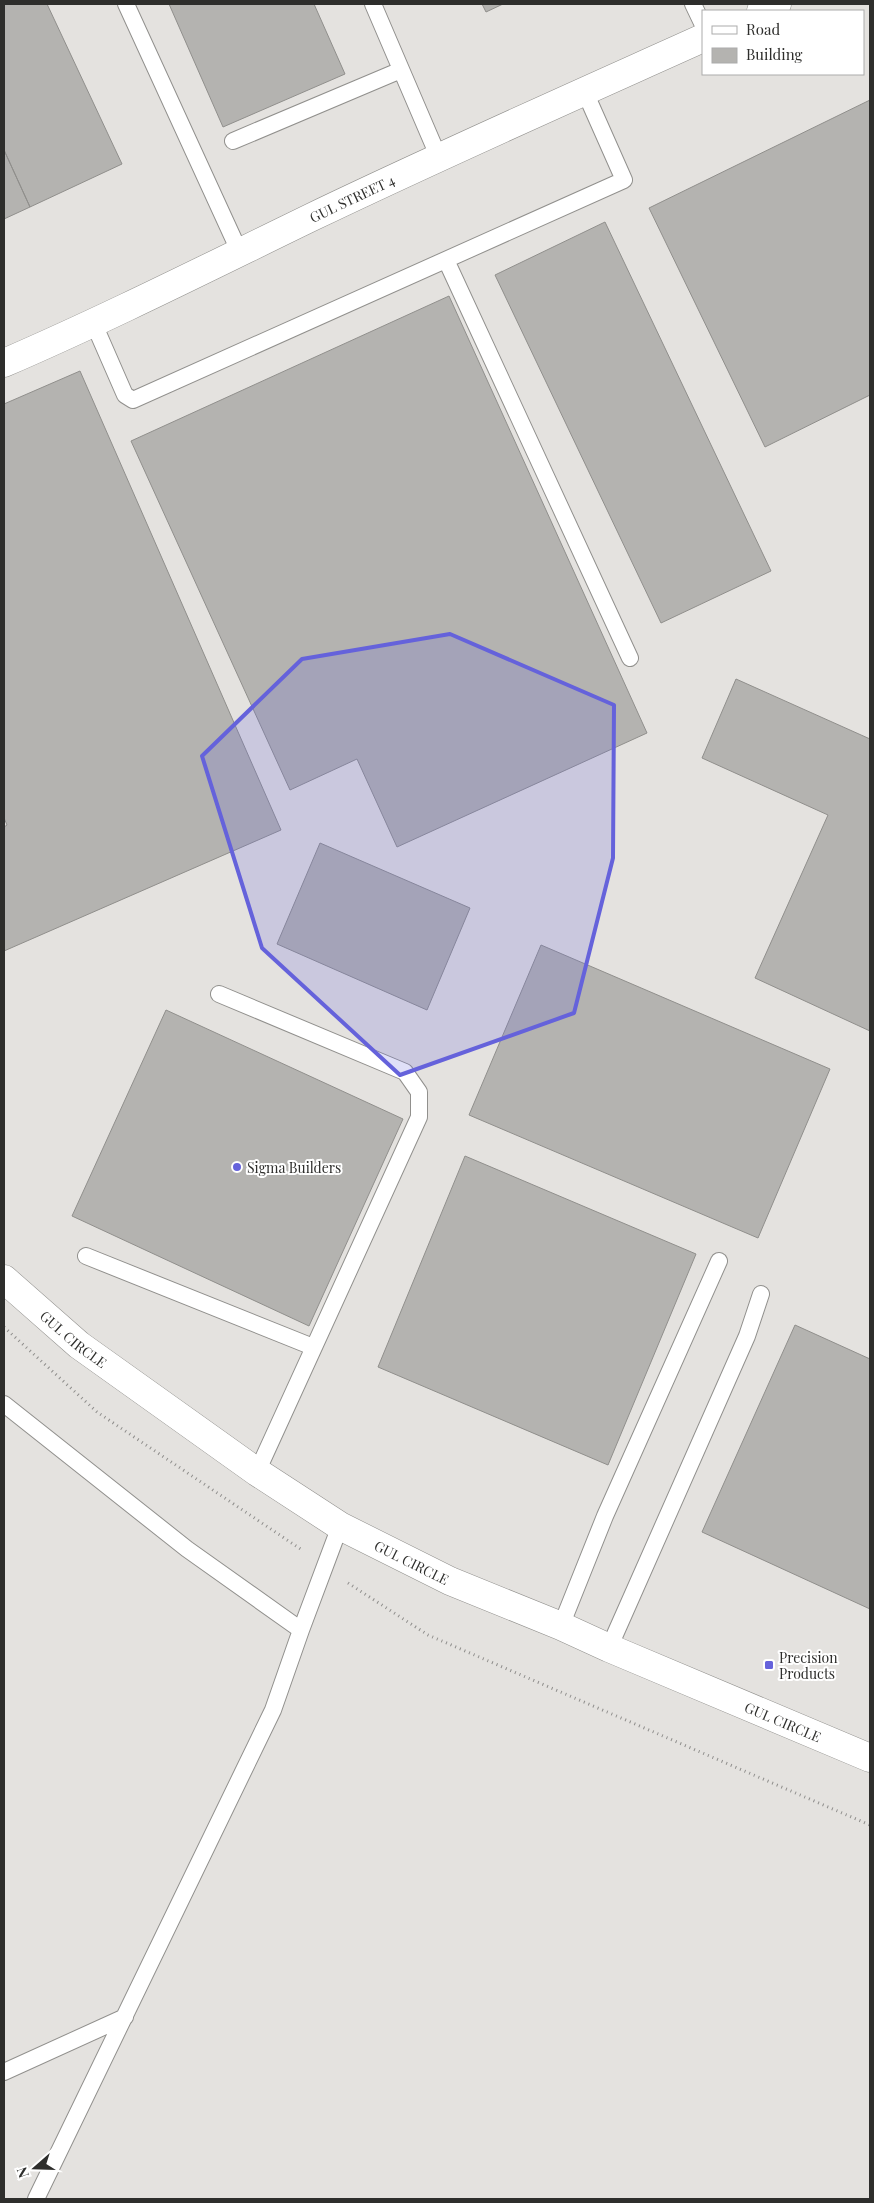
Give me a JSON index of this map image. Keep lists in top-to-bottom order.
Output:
{
  "streets": {
    "street": ["GUL STREET 4", "GUL CIRCLE"]
  },
  "places": {
    "other": ["Sigma Builders"],
    "transit": ["Precision Products"]
  },
  "legend": ["Road", "Building"],
  "north": "left"
}
